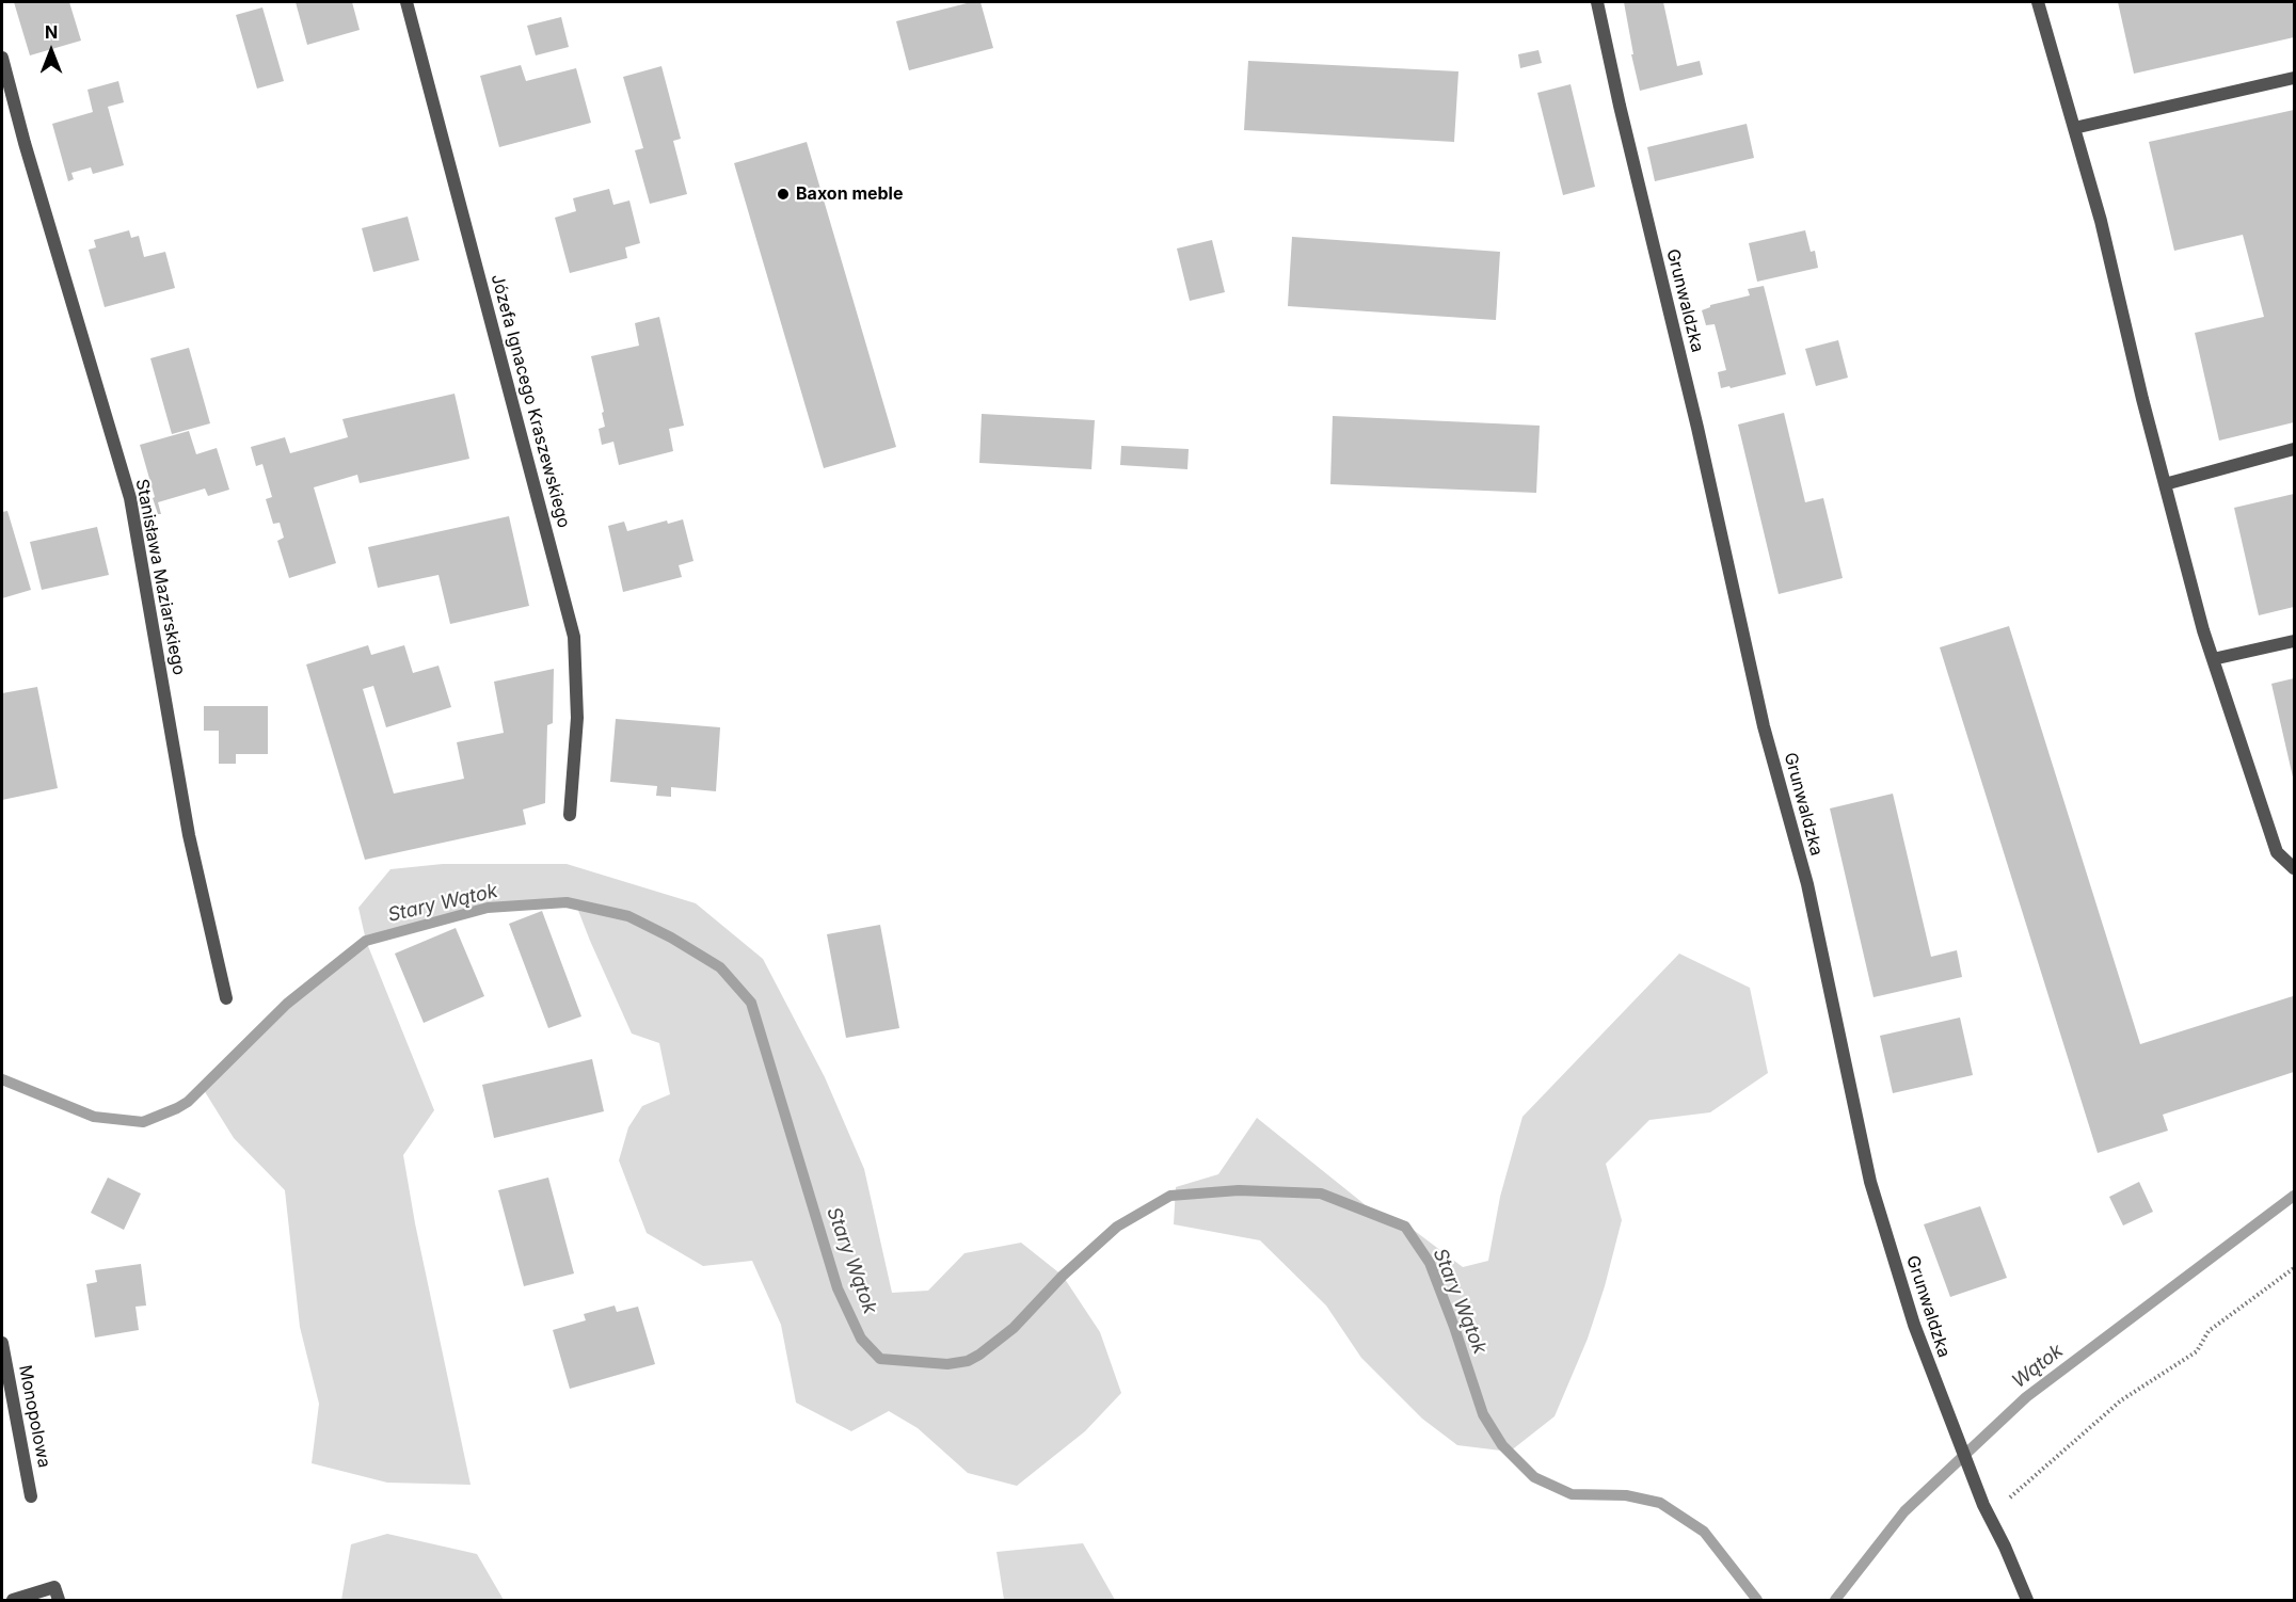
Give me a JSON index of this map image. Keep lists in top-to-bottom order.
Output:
{
  "streets": {
    "street": [
      "Grunwaldzka",
      "Józefa Ignacego Kraszewskiego",
      "Stanisława Maziarskiego",
      "Monopolowa"
    ]
  },
  "water": ["Stary Wątok", "Wątok"],
  "places": ["Baxon meble"],
  "north": "top"
}
